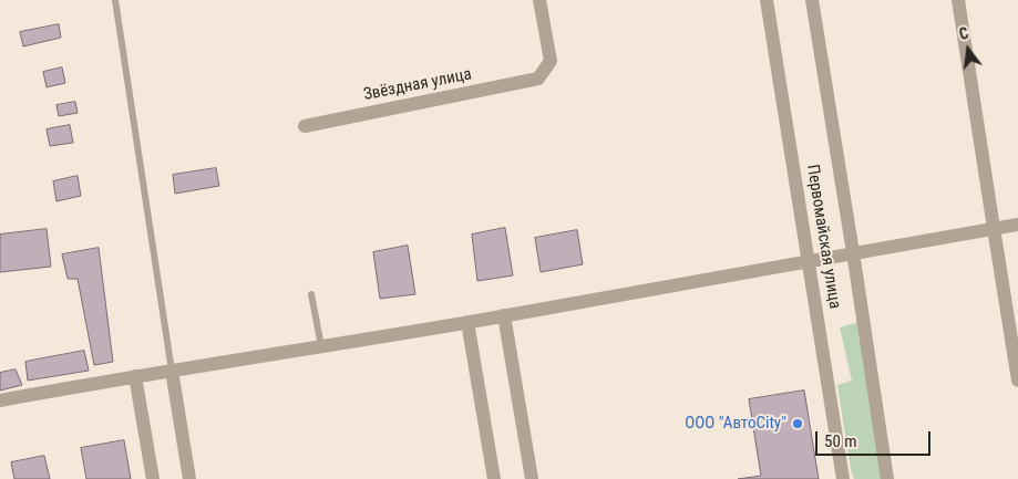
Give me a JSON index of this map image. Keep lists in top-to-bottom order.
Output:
{
  "streets": {
    "street": ["Звёздная улица", "Первомайская улица"]
  },
  "places": ["OOO \"АвтоCity\""],
  "scale_bar": "50 m",
  "north": "top"
}
